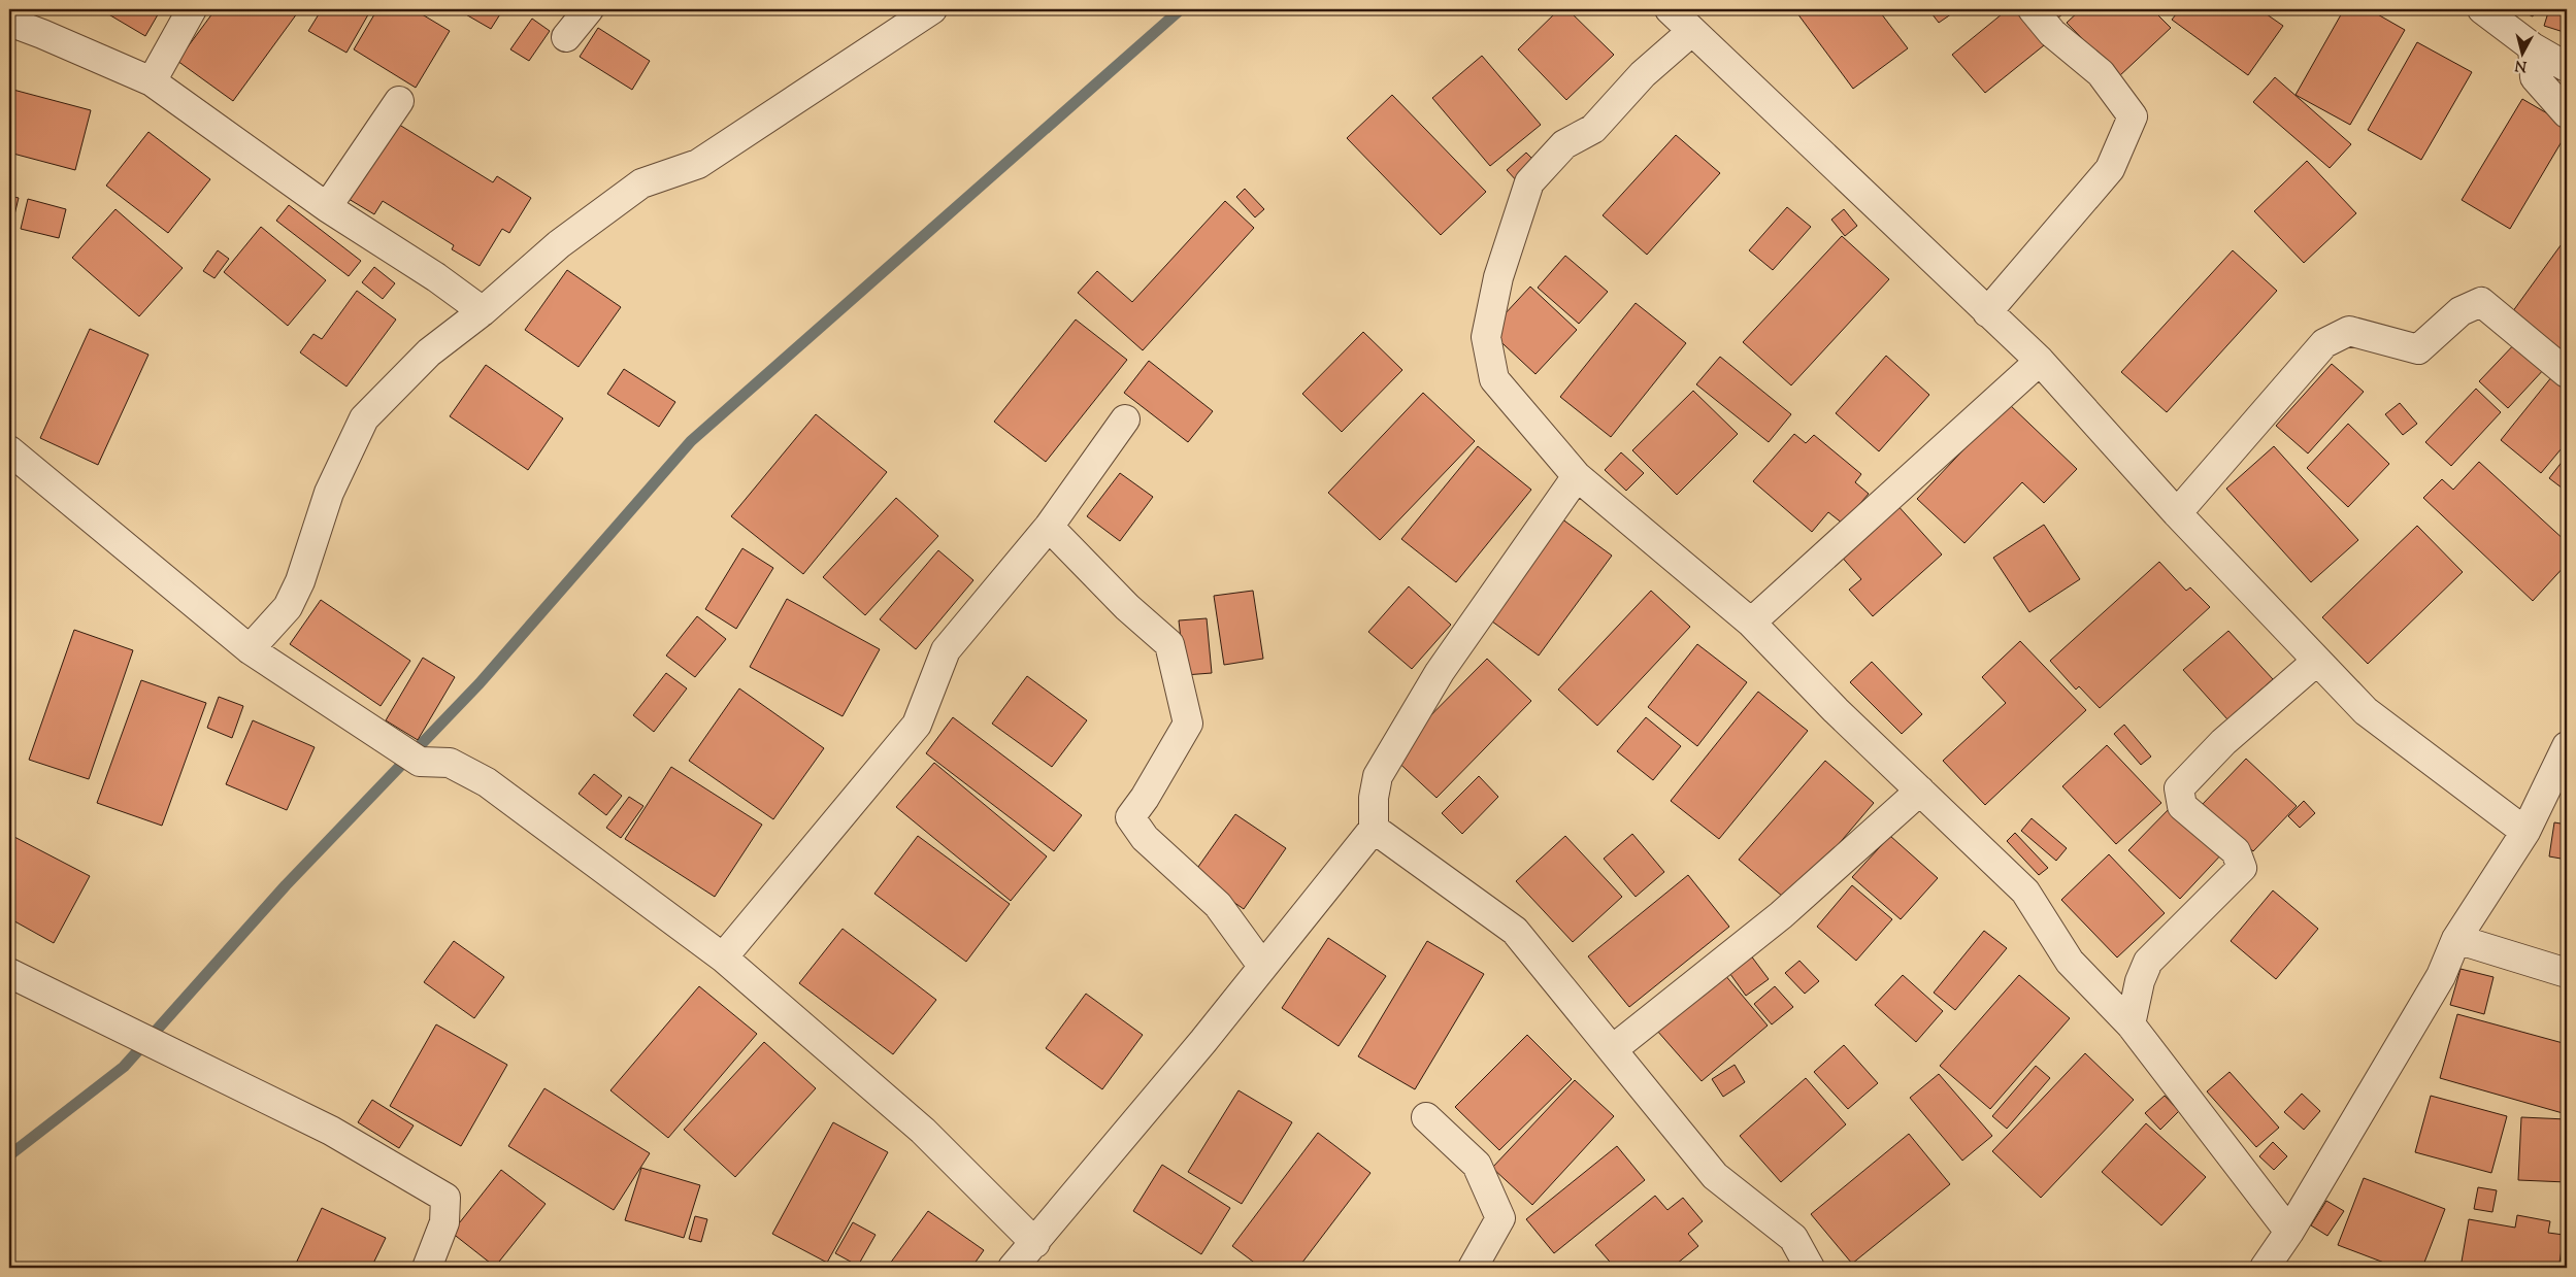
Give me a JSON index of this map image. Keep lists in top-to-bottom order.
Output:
{
  "north": "bottom"
}
